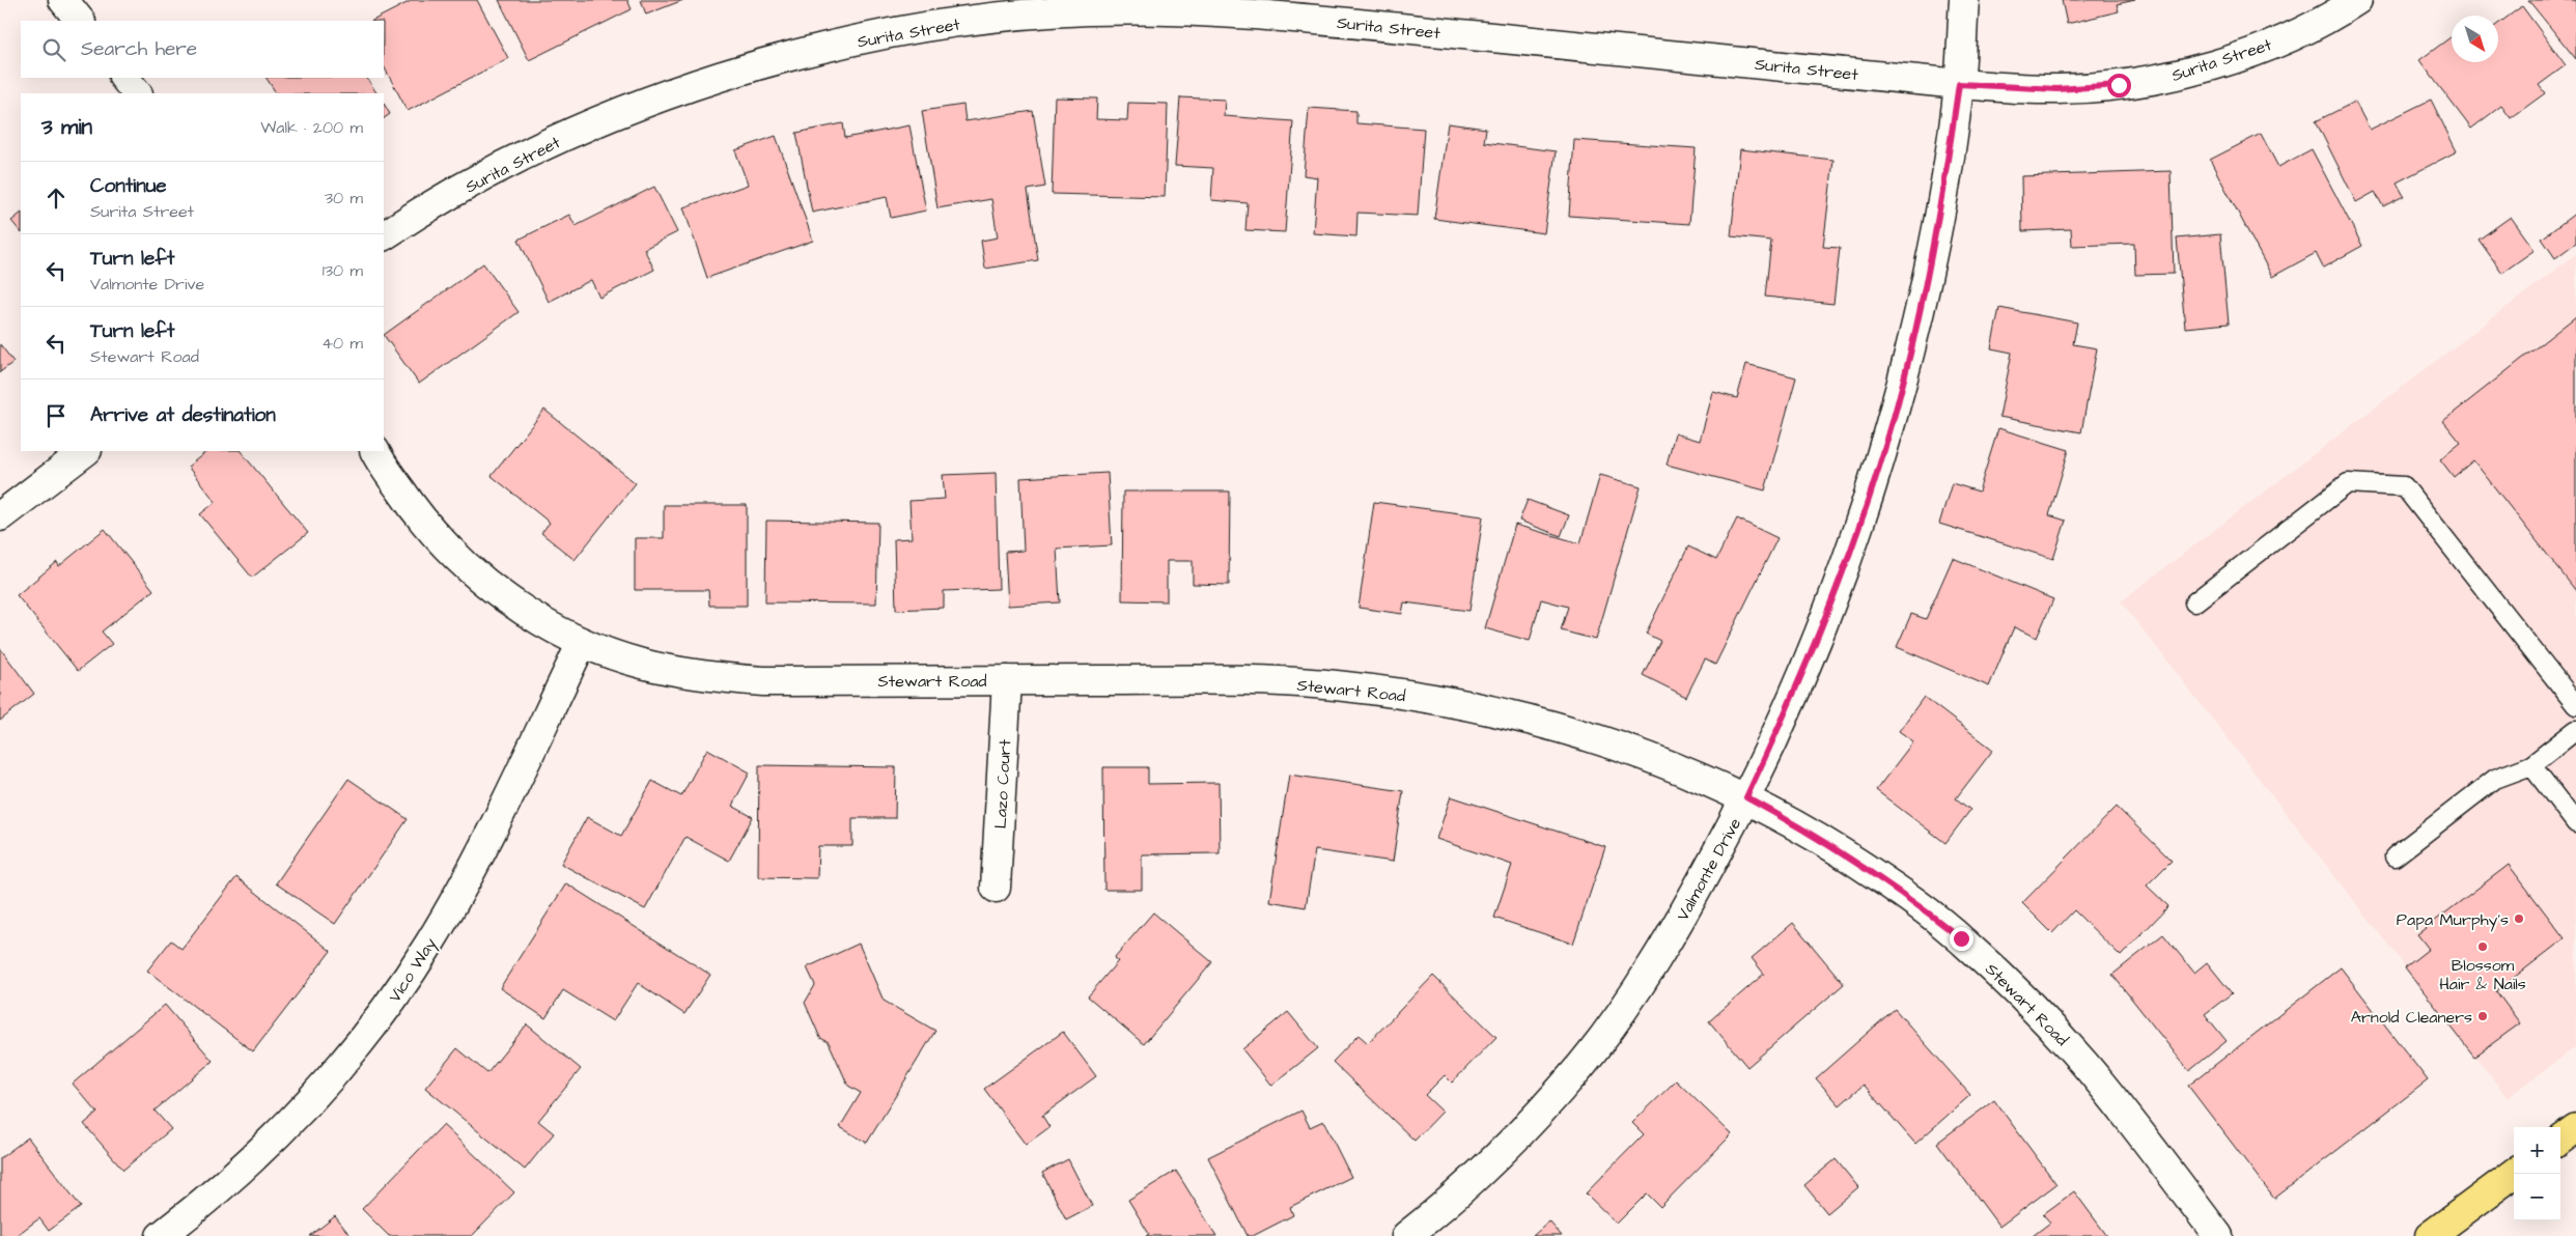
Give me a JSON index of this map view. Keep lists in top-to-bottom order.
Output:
{
  "streets": {
    "street": [
      "Surita Street",
      "Stewart Road",
      "Lazo Court",
      "Valmonte Drive",
      "Vico Way"
    ]
  },
  "crossings": [
    ["Surita Street", "Valmonte Drive"],
    ["Stewart Road", "Lazo Court"],
    ["Stewart Road", "Valmonte Drive"],
    ["Stewart Road", "Vico Way"]
  ],
  "places": ["Papa Murphy's", "Blossom Hair & Nails", "Arnold Cleaners"],
  "north": "bottom right",
  "page": {
    "search": "Search here",
    "heading": ["3 min", "Walk · 200 m"],
    "list": [
      ["Continue", "Surita Street", "30 m"],
      ["Turn left", "Valmonte Drive", "130 m"],
      ["Turn left", "Stewart Road", "40 m"],
      "Arrive at destination"
    ],
    "map_buttons": ["+", "−"]
  }
}
